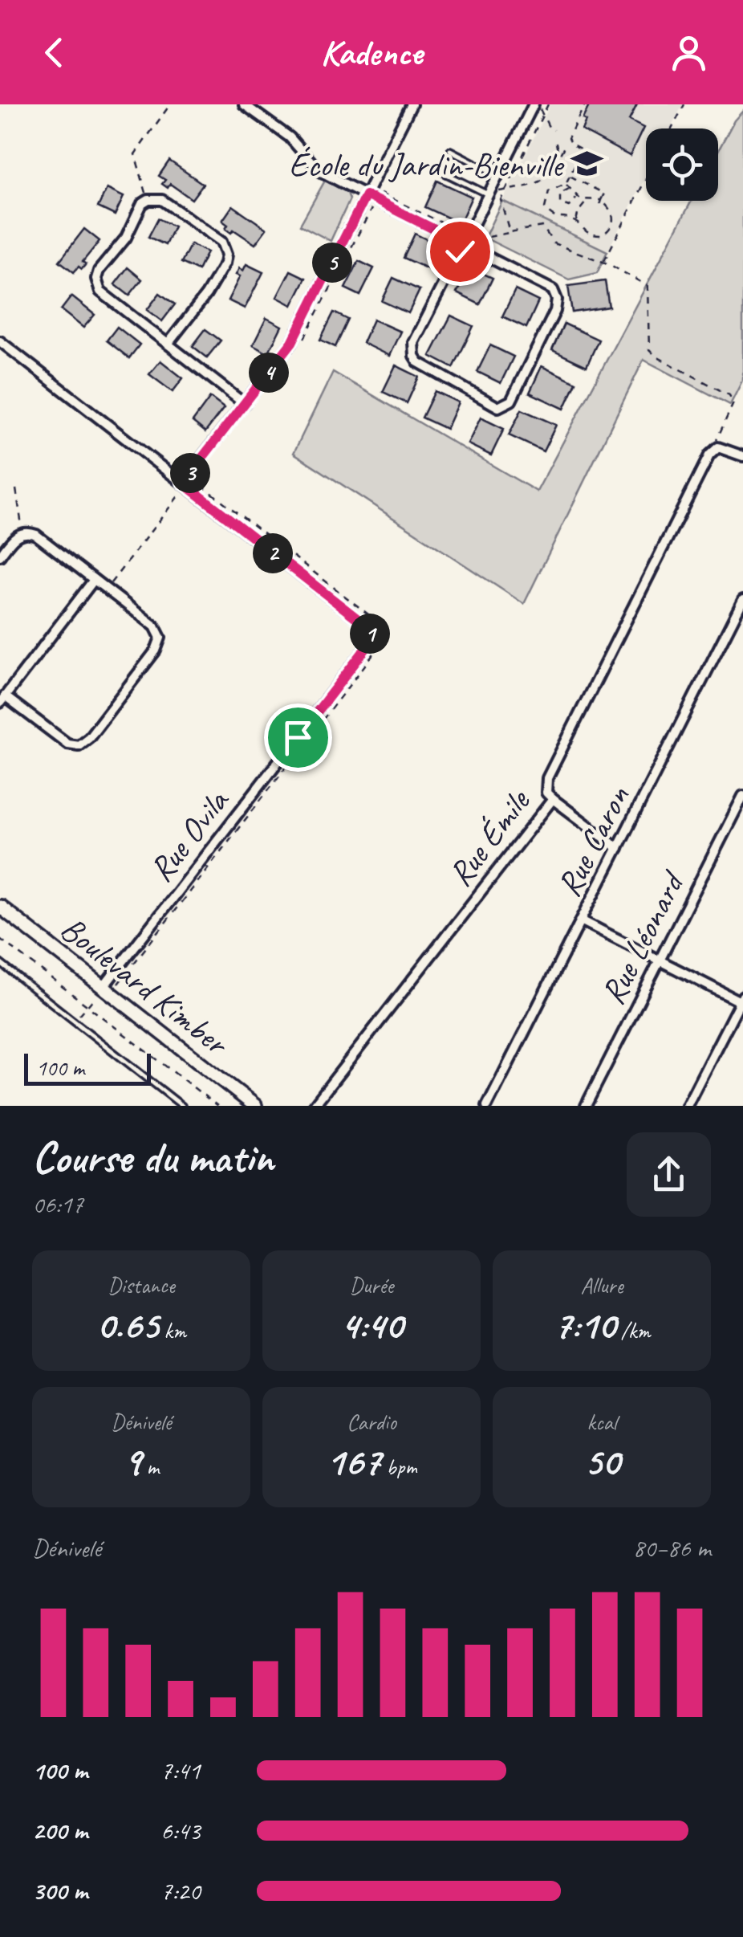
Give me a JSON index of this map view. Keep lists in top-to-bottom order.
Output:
{
  "streets": {
    "street": [
      "Rue Ovila",
      "Rue Émile",
      "Rue Caron",
      "Rue Léonard",
      "Boulevard Kimber"
    ]
  },
  "crossings": [
    ["Rue Ovila", "Boulevard Kimber"]
  ],
  "places": {
    "school or university": ["École du Jardin-Bienville"]
  },
  "scale_bar": "100 m",
  "page": {
    "header": "Kadence",
    "pins": [
      "5",
      "4",
      "3",
      "2",
      "1"
    ],
    "scale": "100 m",
    "heading": ["Course du matin", "06:17"],
    "stats": [
      ["Distance", "0.65 km"],
      ["Durée", "4:40"],
      ["Allure", "7:10 /km"],
      ["Dénivelé", "9 m"],
      ["Cardio", "167 bpm"],
      ["kcal", "50"]
    ],
    "chart": ["Dénivelé", "80–86 m"],
    "list": [
      {
        "name": "100 m",
        "note": "7:41"
      },
      {
        "name": "200 m",
        "note": "6:43"
      },
      {
        "name": "300 m",
        "note": "7:20"
      }
    ]
  }
}
